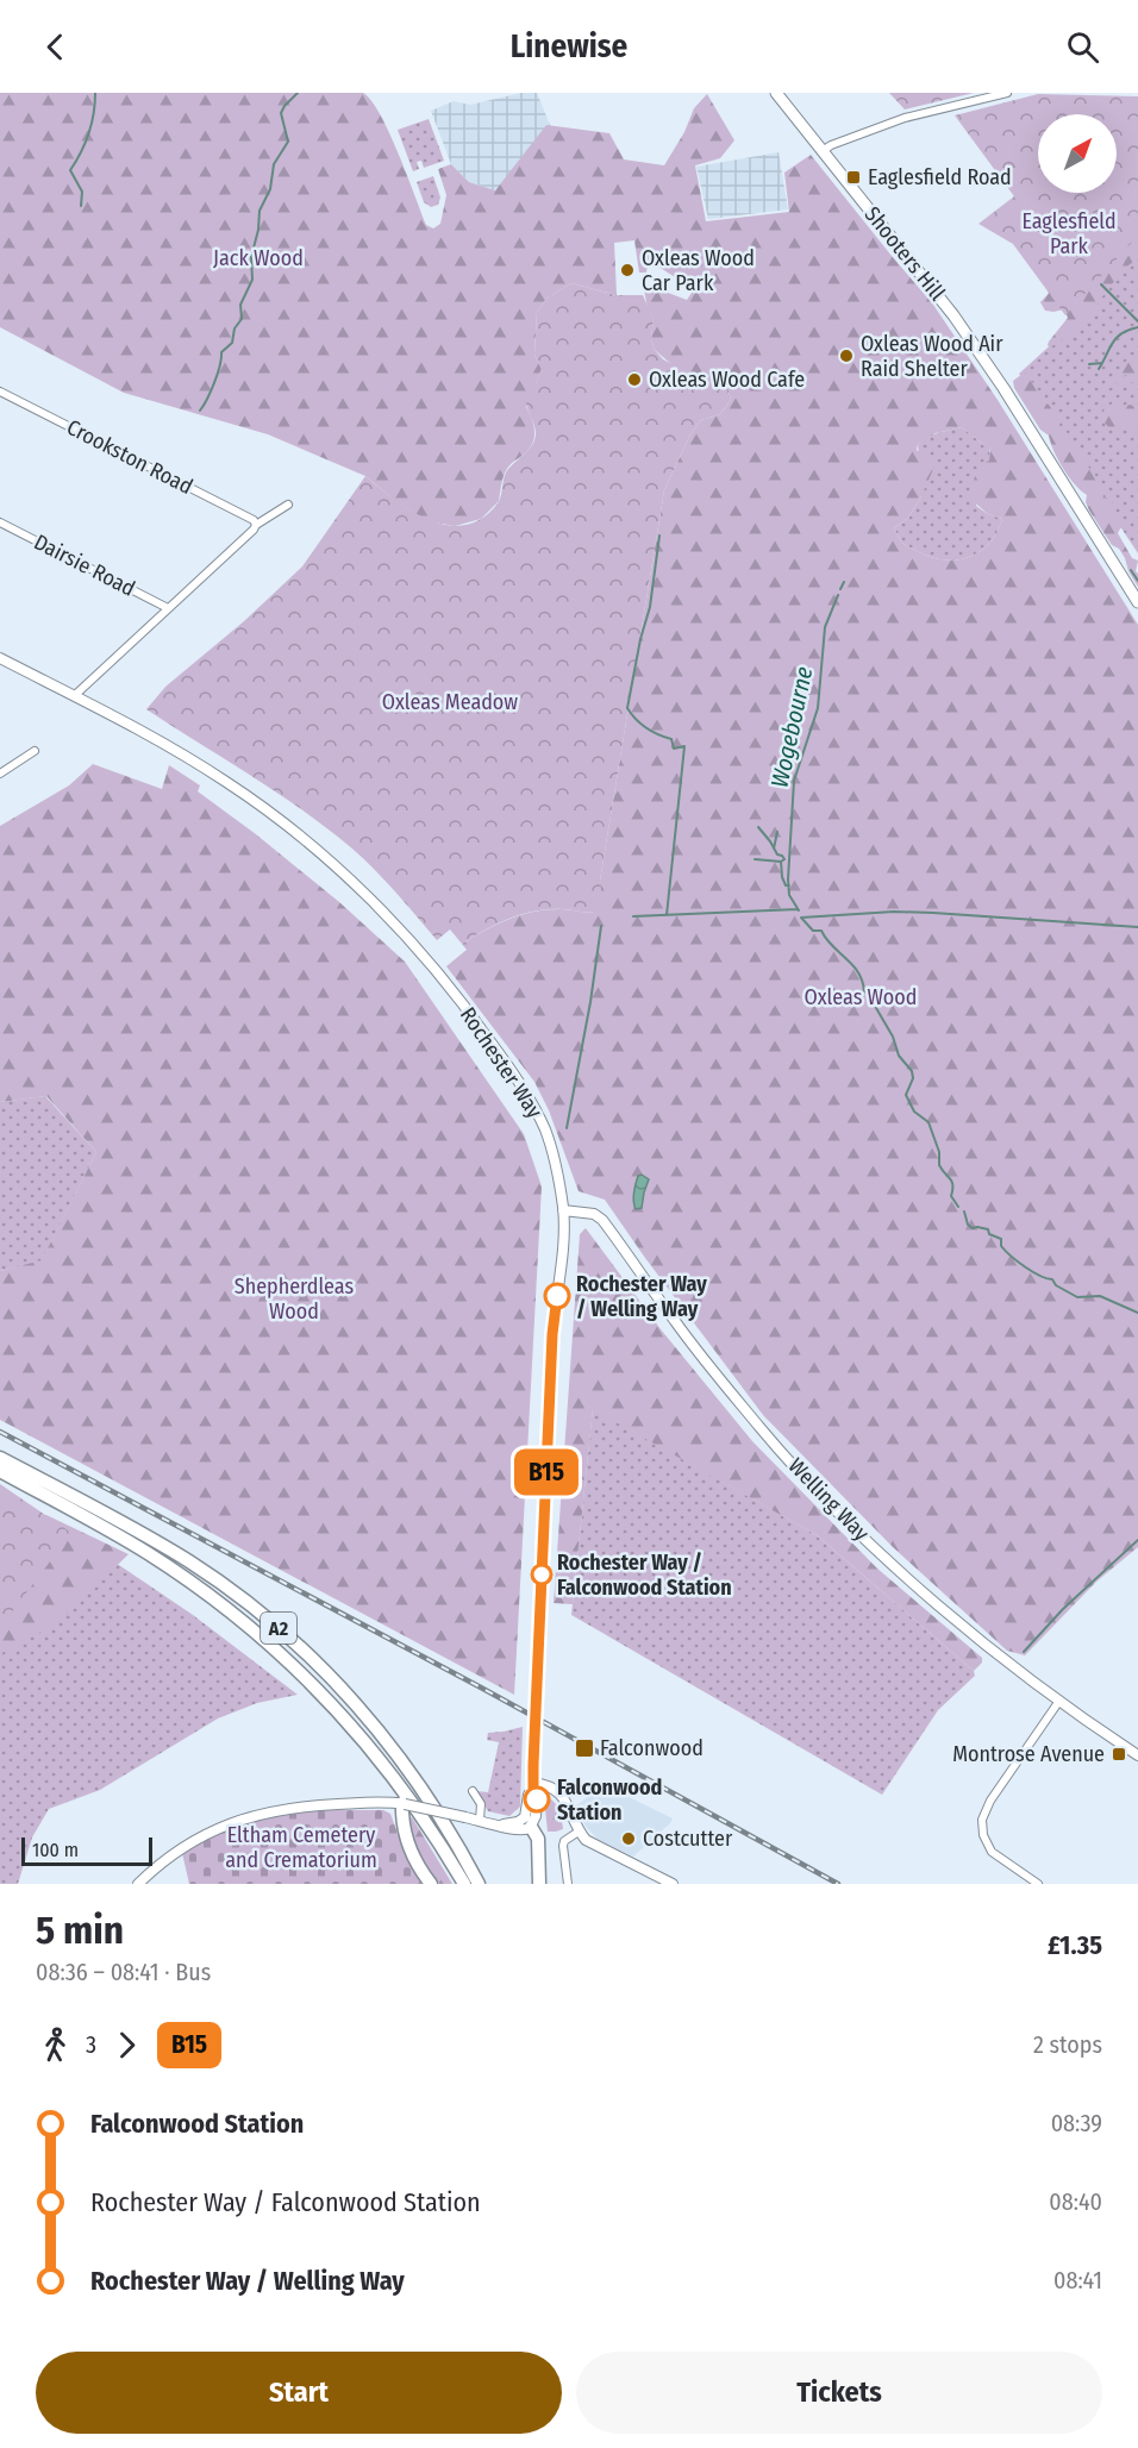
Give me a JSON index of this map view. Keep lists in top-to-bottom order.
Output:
{
  "streets": {
    "highway": ["A2"],
    "main road": ["Shooters Hill"],
    "street": [
      "Crookston Road",
      "Dairsie Road",
      "Rochester Way",
      "Welling Way"
    ]
  },
  "crossings": [
    ["Rochester Way", "Welling Way"]
  ],
  "water": ["Wogebourne"],
  "parks": [
    "Eaglesfield Park",
    "Jack Wood",
    "Oxleas Meadow",
    "Oxleas Wood",
    "Shepherdleas Wood",
    "Eltham Cemetery and Crematorium"
  ],
  "places": {
    "transit": ["Eaglesfield Road", "Falconwood", "Montrose Avenue"],
    "other": [
      "Oxleas Wood Car Park",
      "Oxleas Wood Air Raid Shelter",
      "Oxleas Wood Cafe",
      "Rochester Way / Welling Way",
      "Rochester Way / Falconwood Station",
      "Falconwood Station",
      "Costcutter"
    ]
  },
  "lines": ["bus line B15"],
  "scale_bar": "100 m",
  "north": "top right",
  "page": {
    "header": "Linewise",
    "on_map": "B15",
    "scale": "100 m",
    "heading": ["5 min", "08:36 – 08:41 · Bus", "£1.35"],
    "legs": ["3", "B15", "2 stops"],
    "list": [
      {
        "name": "Falconwood Station",
        "value": "08:39"
      },
      {
        "name": "Rochester Way / Falconwood Station",
        "value": "08:40"
      },
      {
        "name": "Rochester Way / Welling Way",
        "value": "08:41"
      }
    ],
    "buttons": ["Start", "Tickets"]
  }
}
